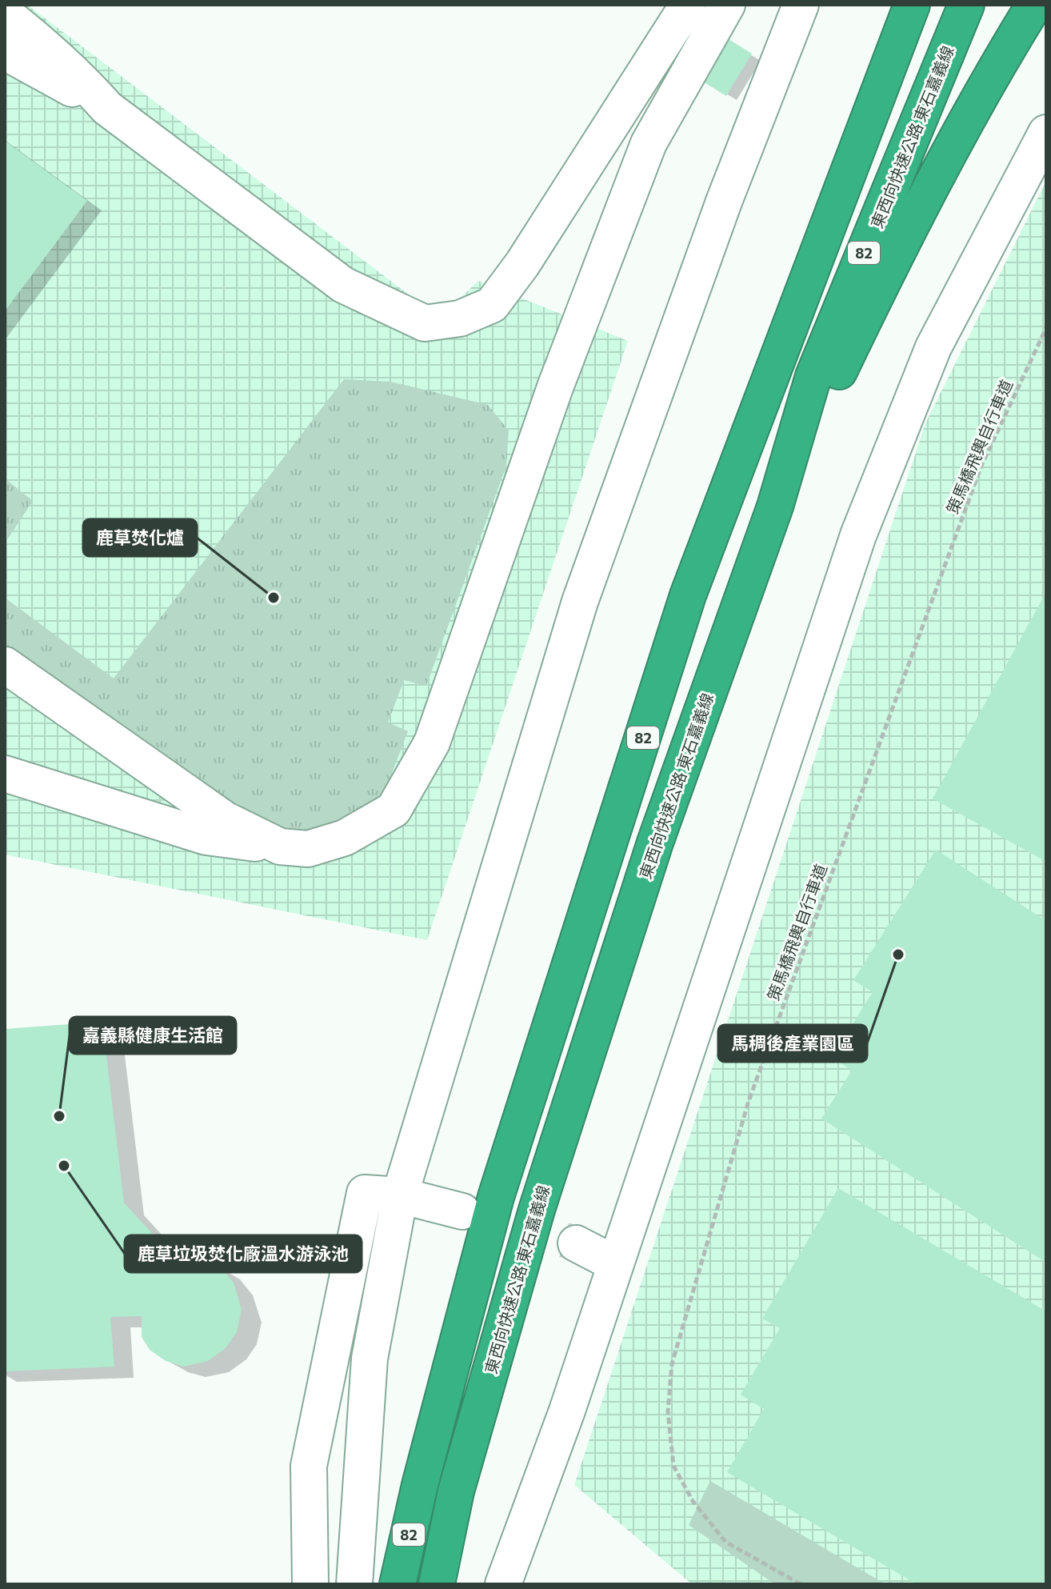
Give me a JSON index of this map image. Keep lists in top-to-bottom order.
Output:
{
  "streets": {
    "highway": ["東西向快速公路 東石嘉義線", "82"],
    "path": ["策馬橋飛輿自行車道"]
  },
  "places": [
    "鹿草焚化爐",
    "馬稠後產業園區",
    "嘉義縣健康生活館",
    "鹿草垃圾焚化廠溫水游泳池"
  ]
}
